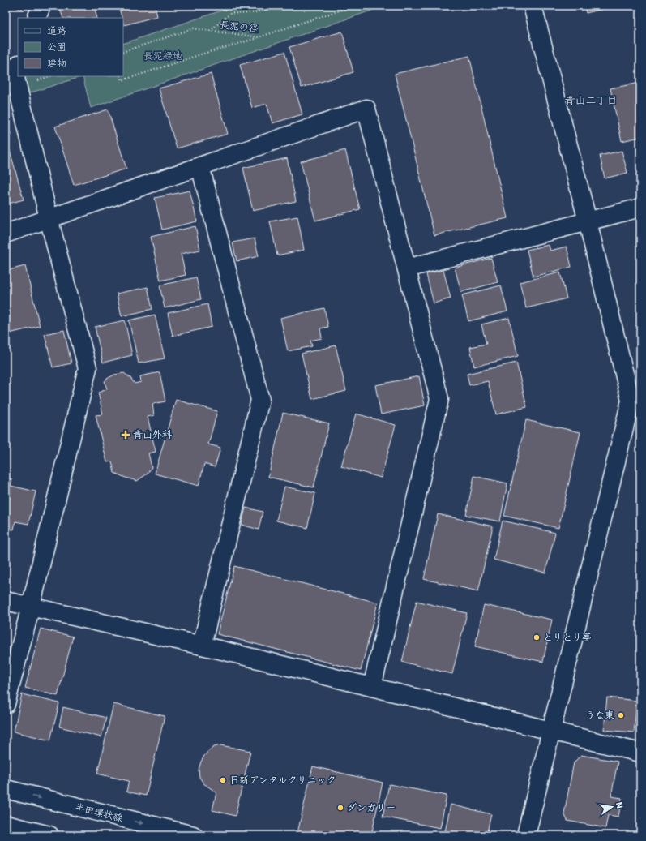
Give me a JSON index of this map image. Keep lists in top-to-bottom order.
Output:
{
  "streets": {
    "street": ["半田環状線"],
    "path": ["長泥の径"]
  },
  "one_way": ["半田環状線"],
  "districts": ["青山二丁目"],
  "parks": ["長泥緑地"],
  "places": {
    "health": ["青山外科"],
    "other": [
      "とりとり亭",
      "うな東",
      "日新デンタルクリニック",
      "ダンガリー"
    ]
  },
  "legend": ["道路", "公園", "建物"],
  "north": "right"
}
